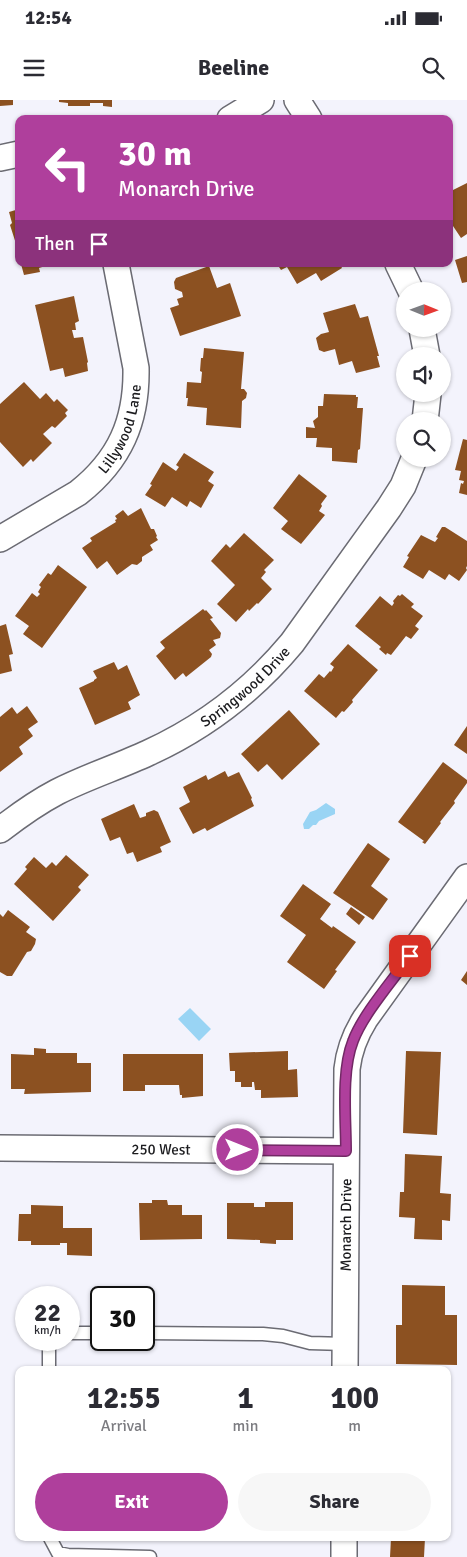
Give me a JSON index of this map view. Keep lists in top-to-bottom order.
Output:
{
  "streets": {
    "street": [
      "Lillywood Lane",
      "Springwood Drive",
      "250 West",
      "Monarch Drive"
    ]
  },
  "crossings": [
    ["250 West", "Monarch Drive"]
  ],
  "north": "right",
  "page": {
    "status": "12:54",
    "header": "Beeline",
    "turn": ["30 m", "Monarch Drive"],
    "then": "Then",
    "speed": "22 km/h",
    "limit": "30",
    "eta": [
      "12:55",
      "Arrival",
      "1",
      "min",
      "100",
      "m"
    ],
    "buttons": ["Exit", "Share"]
  }
}
